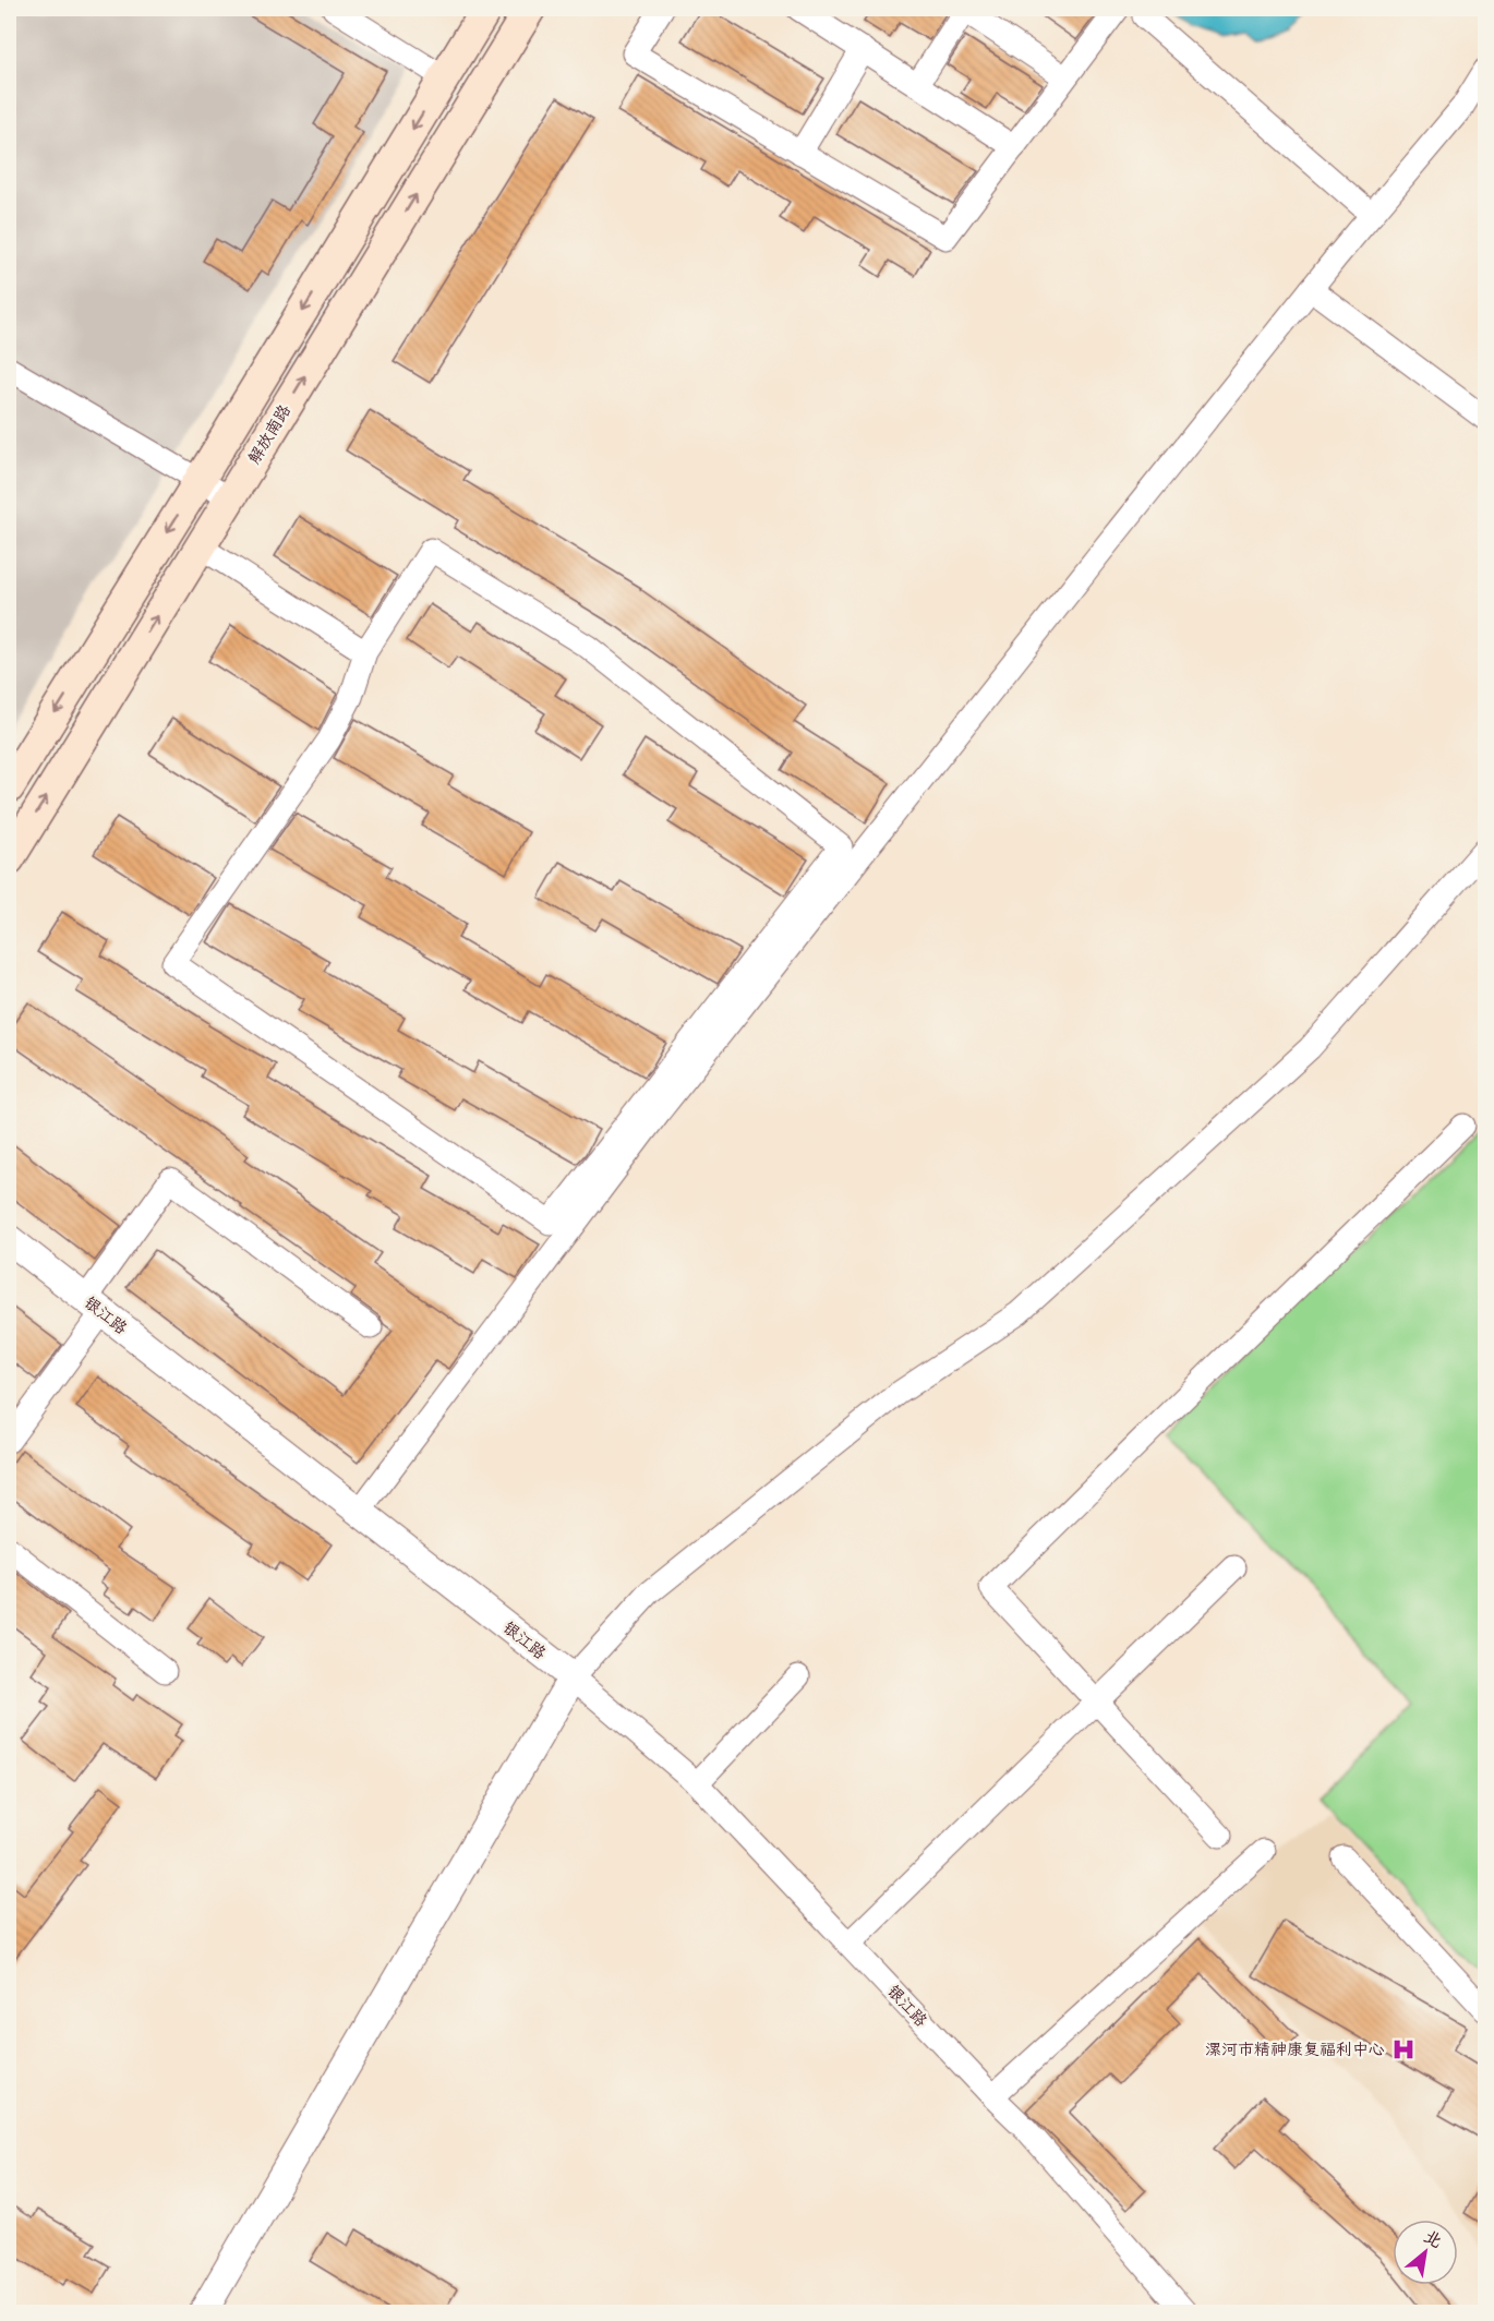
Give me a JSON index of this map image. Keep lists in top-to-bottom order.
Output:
{
  "streets": {
    "main road": ["解放南路"],
    "street": ["银江路"]
  },
  "places": {
    "hospital": ["漯河市精神康复福利中心"]
  },
  "north": "top right"
}
